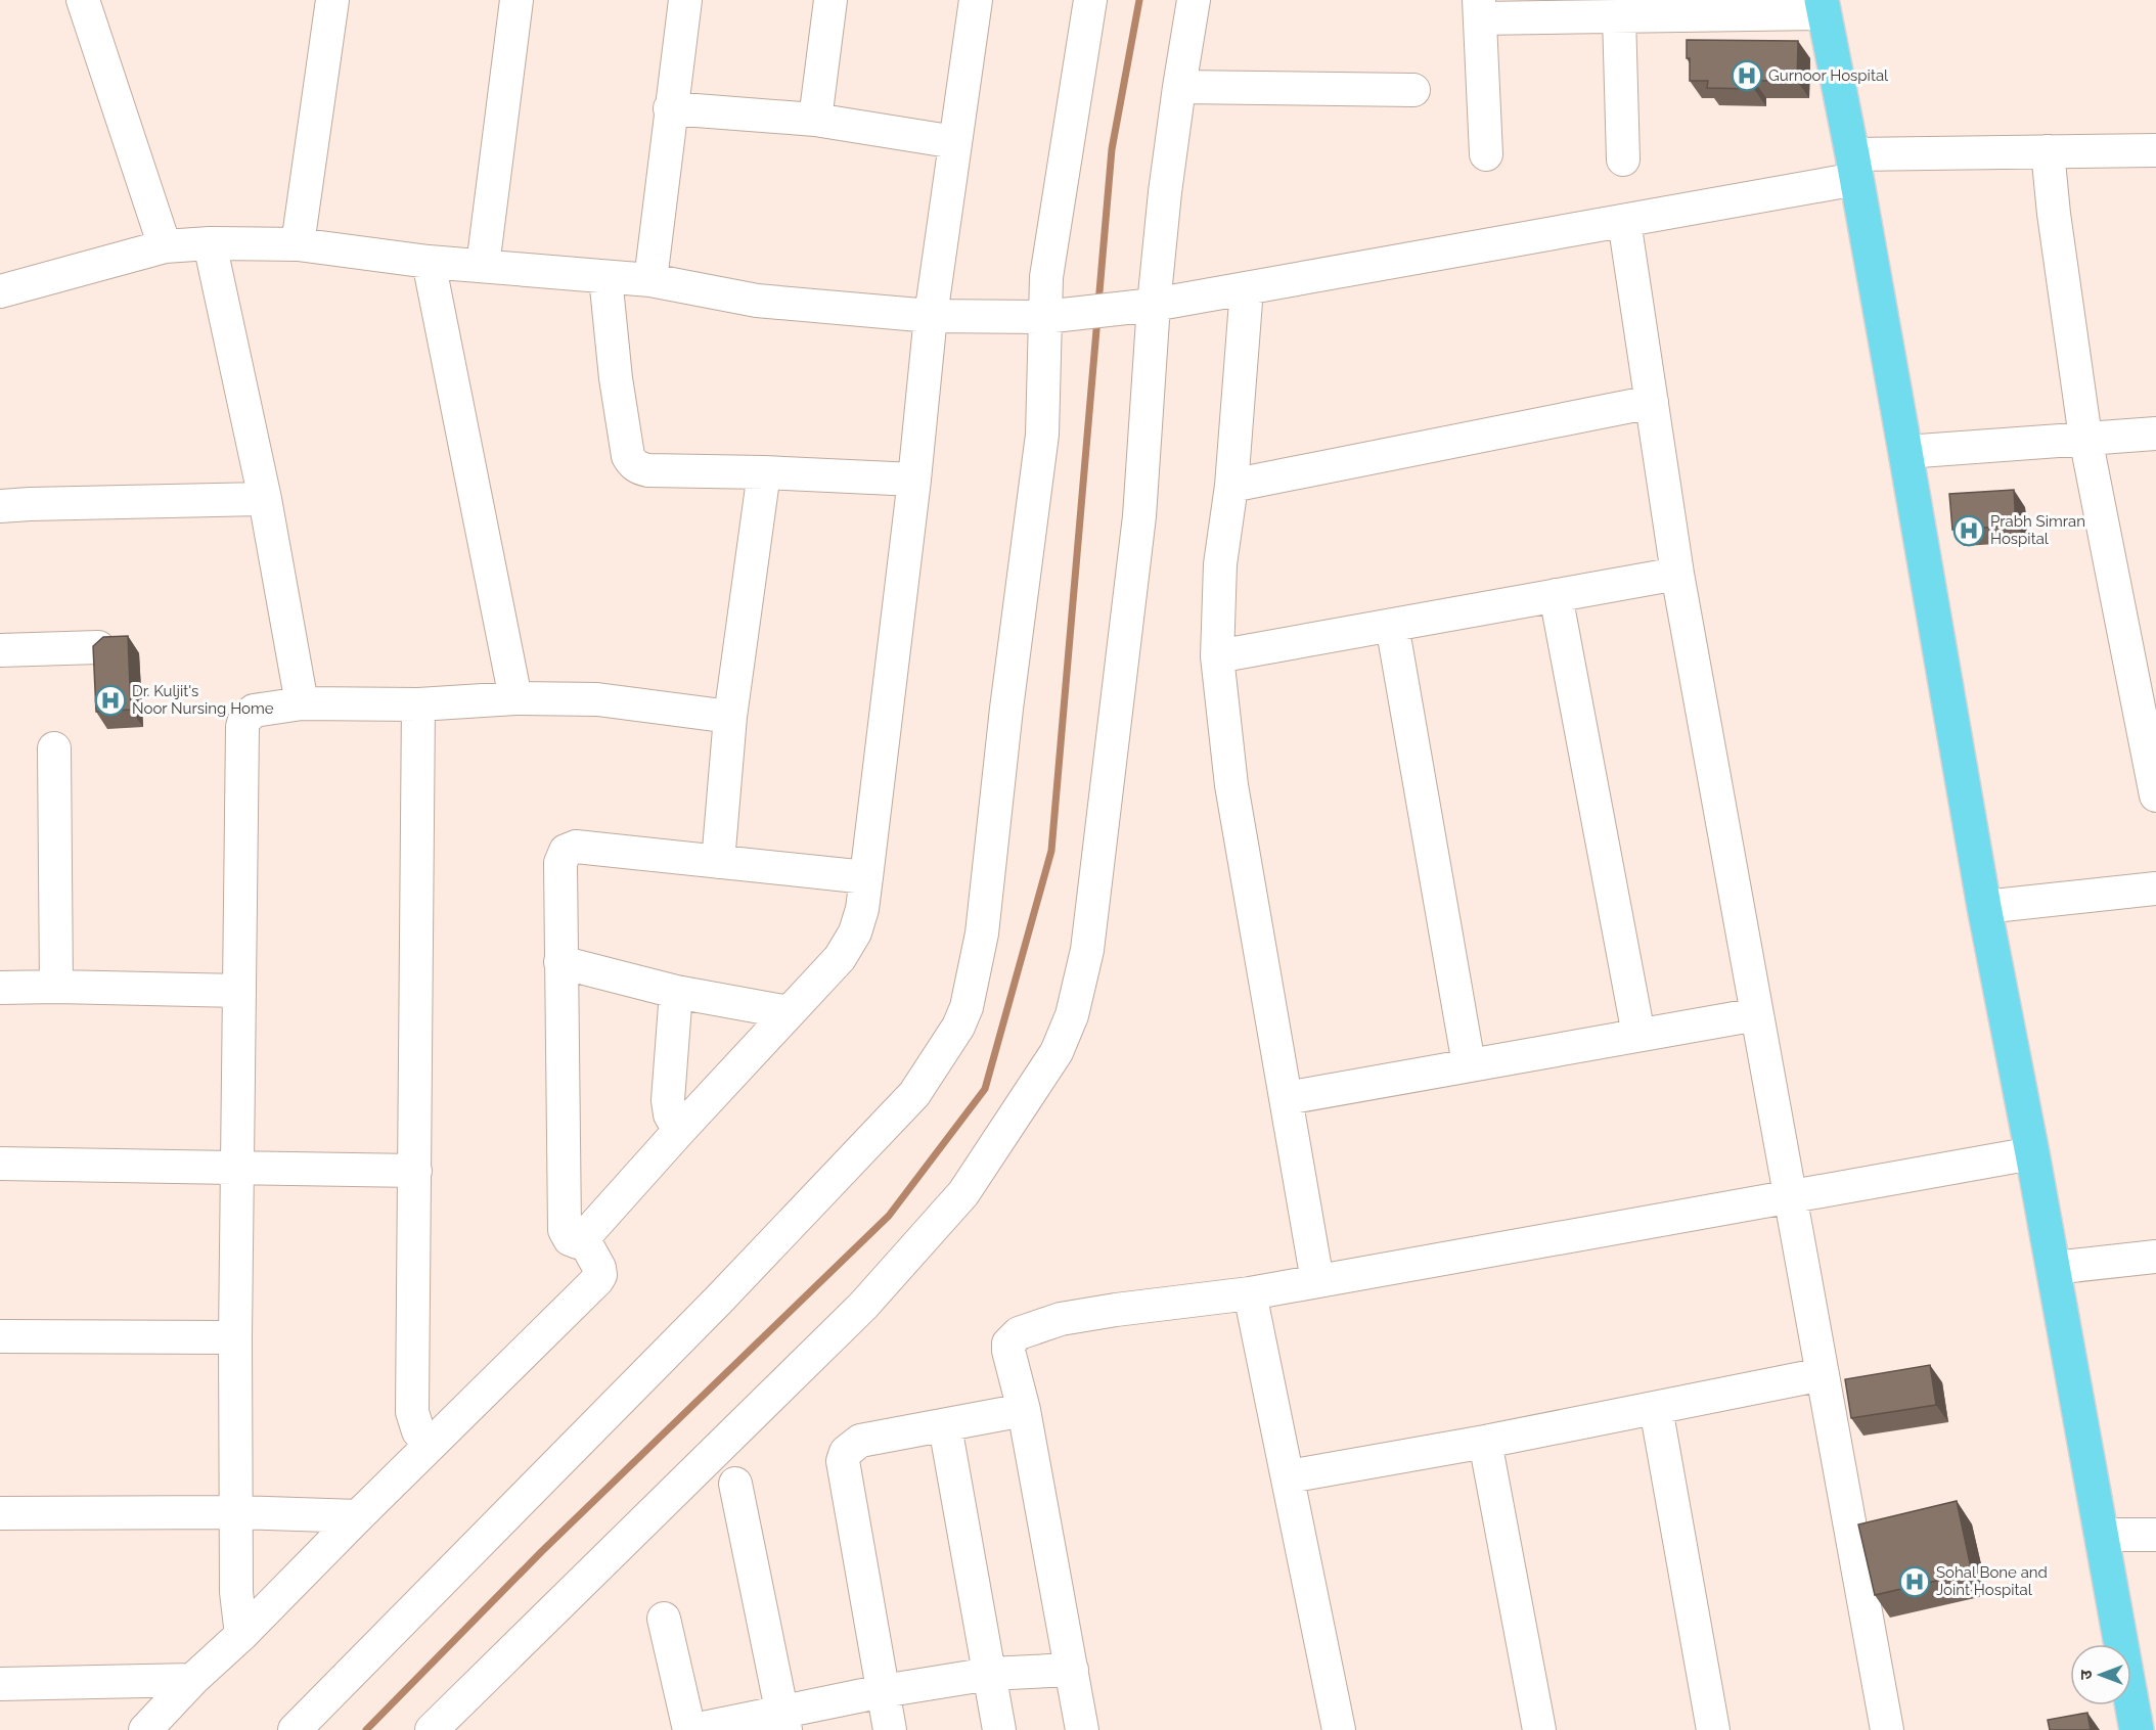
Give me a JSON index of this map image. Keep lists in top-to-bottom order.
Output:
{
  "places": {
    "hospital": [
      "Gurnoor Hospital",
      "Prabh Simran Hospital",
      "Dr. Kuljit's Noor Nursing Home",
      "Sohal Bone and Joint Hospital"
    ]
  },
  "north": "left"
}
